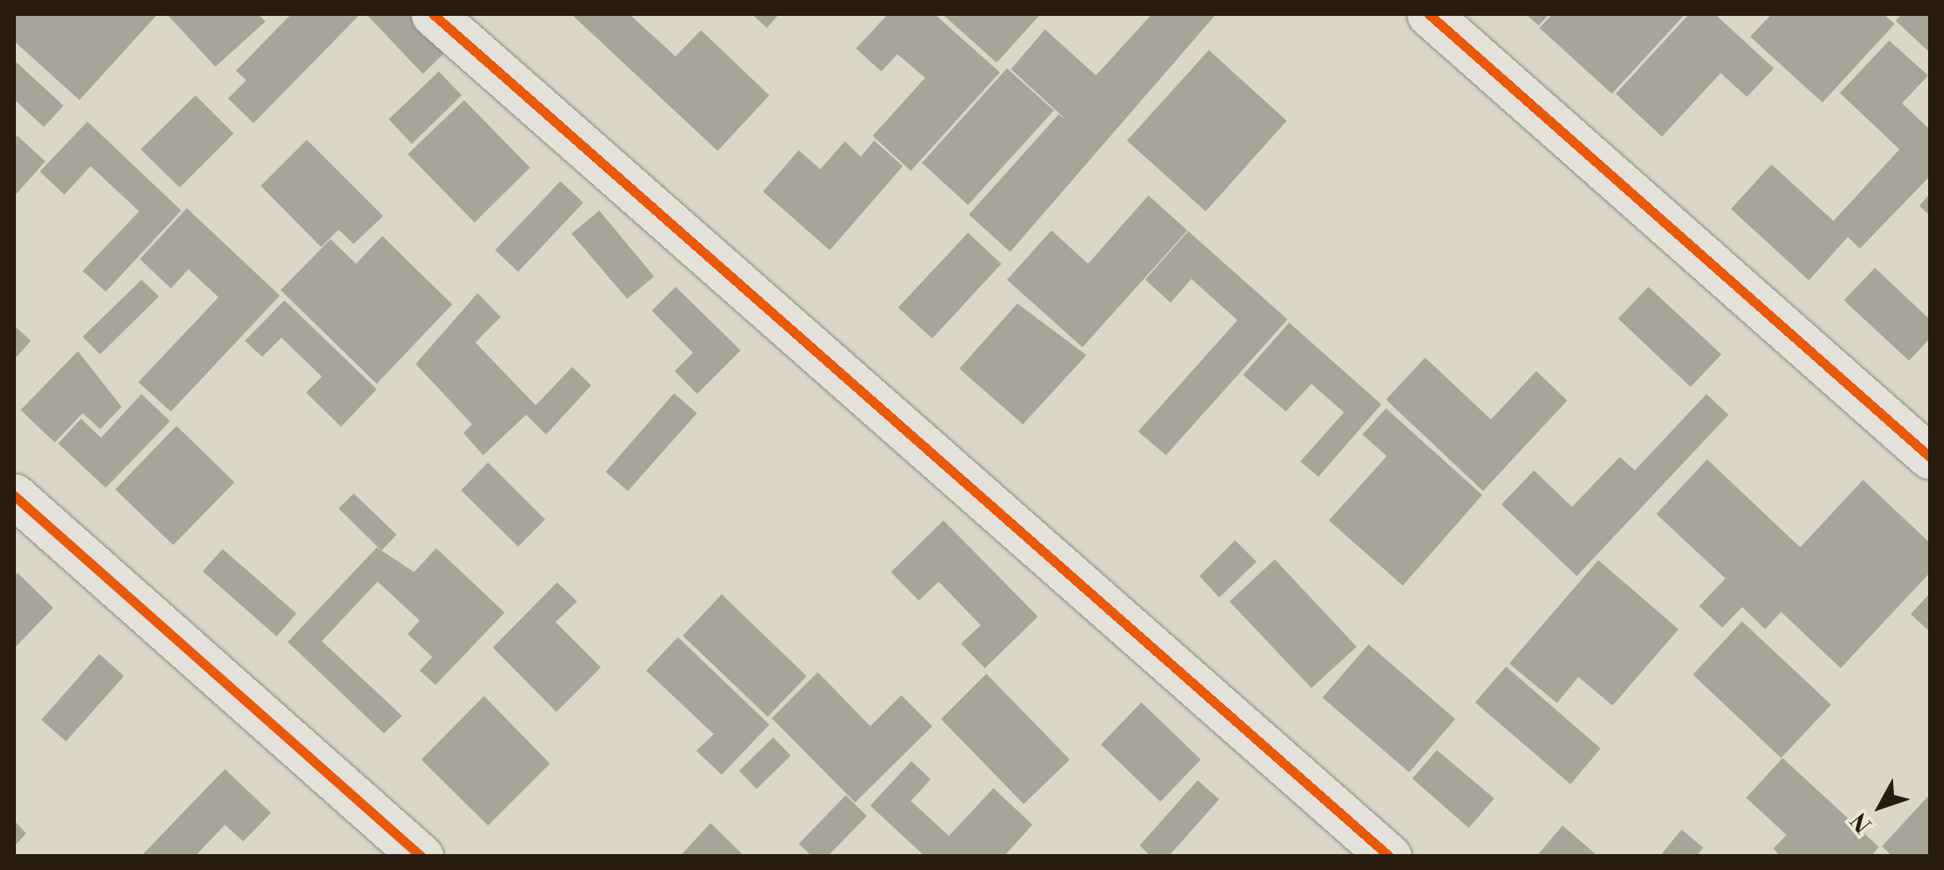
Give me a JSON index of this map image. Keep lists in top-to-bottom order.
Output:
{
  "north": "bottom left"
}
